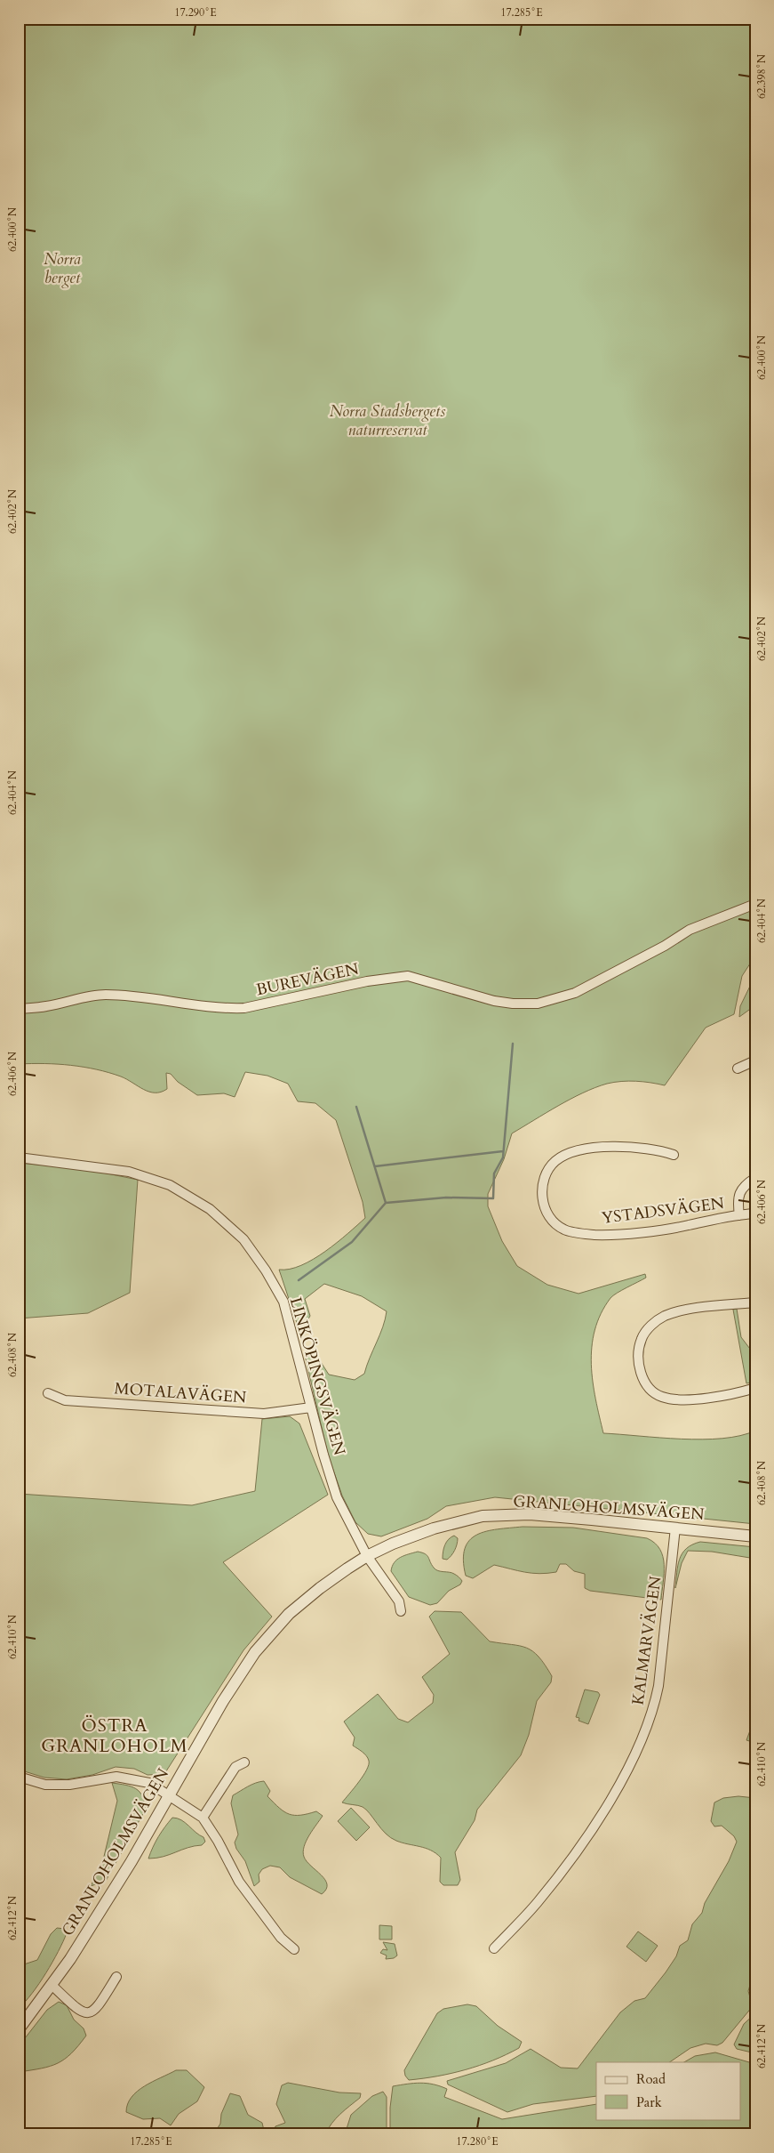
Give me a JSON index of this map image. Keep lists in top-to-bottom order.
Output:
{
  "streets": {
    "street": [
      "BUREVÄGEN",
      "YSTADSVÄGEN",
      "LINKÖPINGSVÄGEN",
      "MOTALAVÄGEN",
      "GRANLOHOLMSVÄGEN",
      "KALMARVÄGEN"
    ]
  },
  "crossings": [
    ["LINKÖPINGSVÄGEN", "MOTALAVÄGEN"],
    ["LINKÖPINGSVÄGEN", "GRANLOHOLMSVÄGEN"],
    ["GRANLOHOLMSVÄGEN", "KALMARVÄGEN"]
  ],
  "districts": ["ÖSTRA GRANLOHOLM"],
  "parks": ["Norra berget", "Norra Stadsbergets naturreservat"],
  "legend": ["Road", "Park"],
  "coordinates": [
    "17.290°E",
    "17.285°E",
    "62.398°N",
    "62.400°N",
    "62.402°N",
    "62.404°N",
    "62.406°N",
    "62.408°N",
    "62.410°N",
    "62.412°N",
    "17.280°E"
  ]
}
